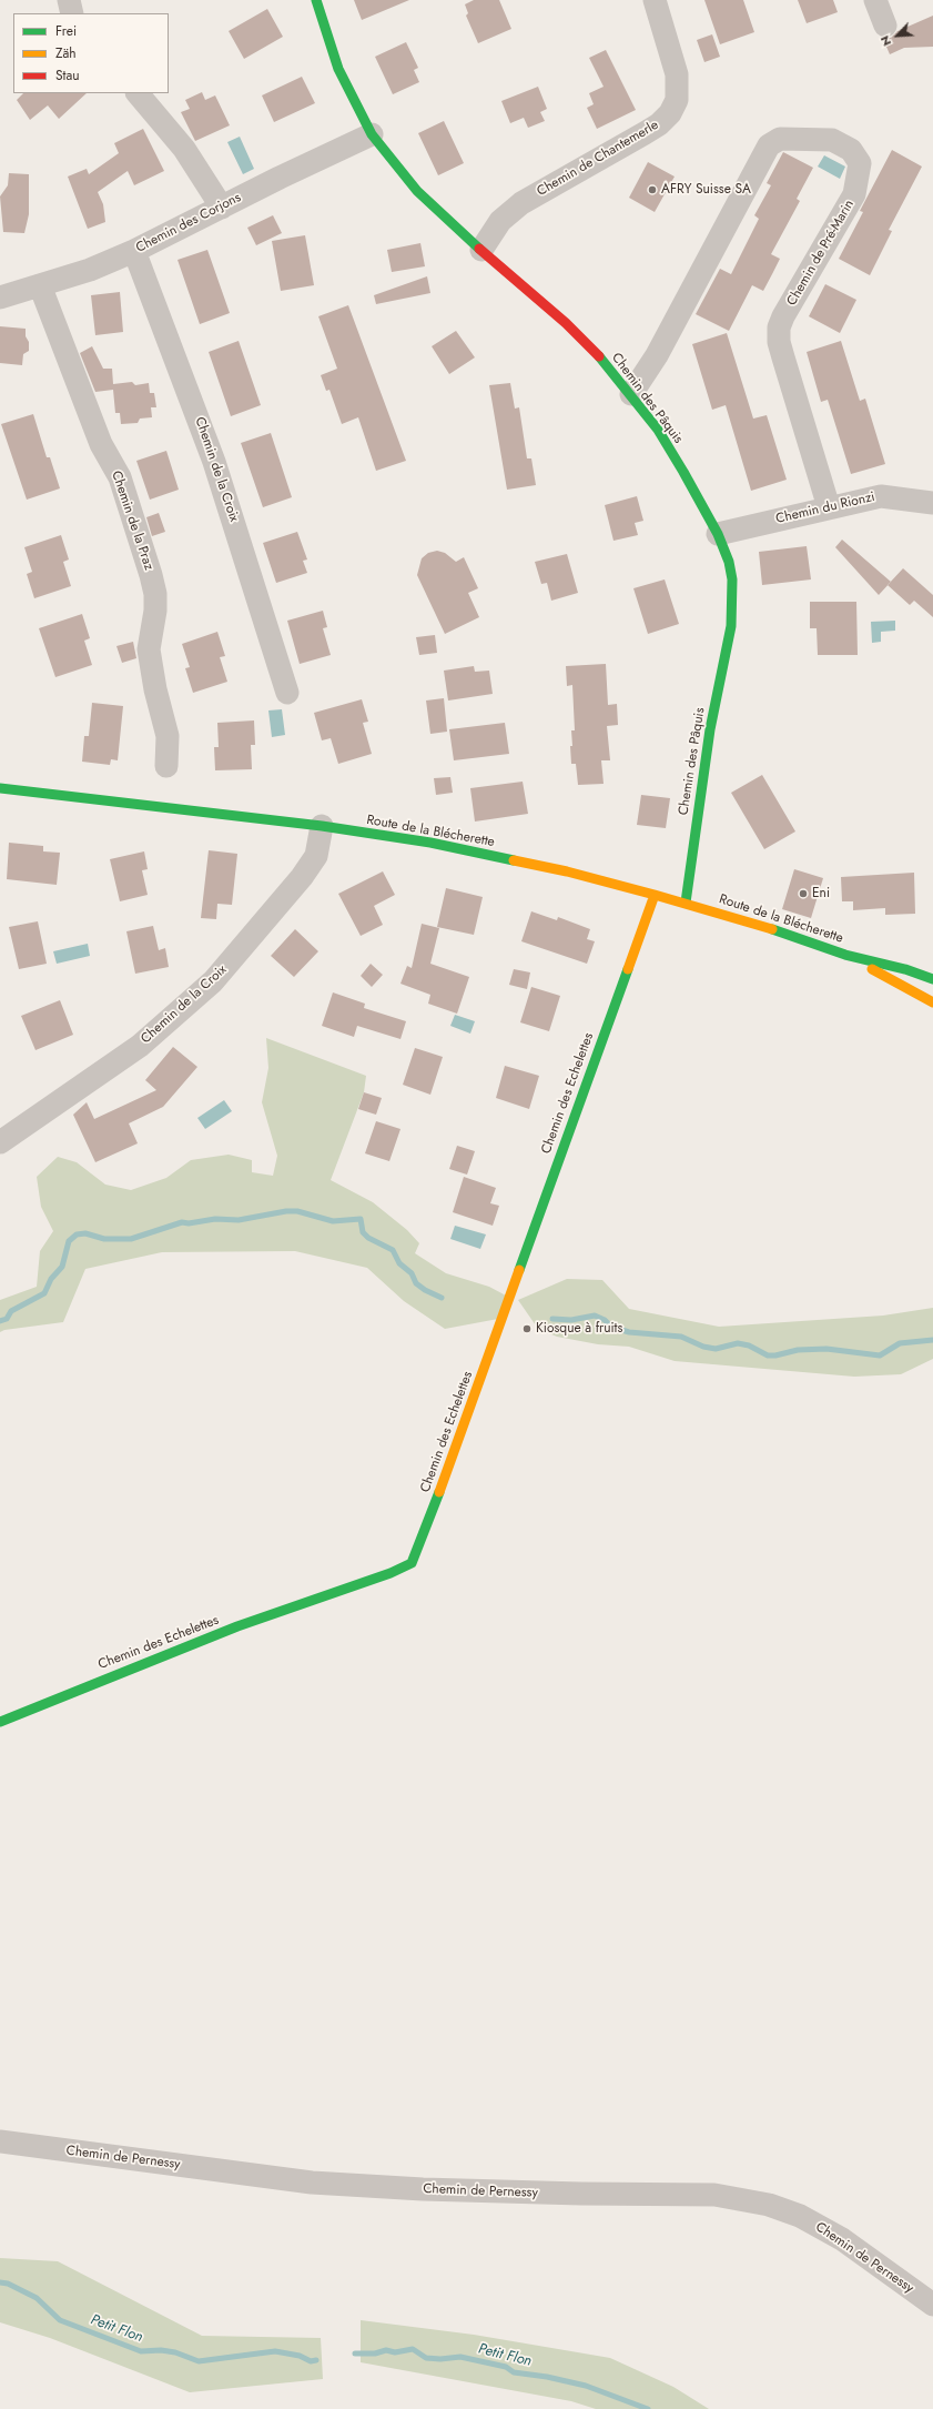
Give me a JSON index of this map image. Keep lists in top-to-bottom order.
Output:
{
  "streets": {
    "street": [
      "Chemin de Chantemerle",
      "Chemin des Corjons",
      "Chemin de Pré-Marin",
      "Chemin des Pâquis",
      "Chemin de la Croix",
      "Chemin du Rionzi",
      "Chemin de la Praz",
      "Route de la Blécherette",
      "Chemin des Echelettes",
      "Chemin de Pernessy"
    ]
  },
  "crossings": [
    ["Chemin de Chantemerle", "Chemin des Pâquis"],
    ["Chemin des Corjons", "Chemin des Pâquis"],
    ["Chemin des Corjons", "Chemin de la Croix"],
    ["Chemin des Corjons", "Chemin de la Praz"],
    ["Chemin de Pré-Marin", "Chemin des Pâquis"],
    ["Chemin de Pré-Marin", "Chemin du Rionzi"],
    ["Chemin des Pâquis", "Chemin du Rionzi"],
    ["Chemin des Pâquis", "Route de la Blécherette"],
    ["Chemin de la Croix", "Route de la Blécherette"],
    ["Route de la Blécherette", "Chemin des Echelettes"]
  ],
  "water": ["Petit Flon"],
  "places": ["AFRY Suisse SA", "Eni", "Kiosque à fruits"],
  "legend": ["Frei", "Zäh", "Stau"],
  "north": "bottom left"
}
